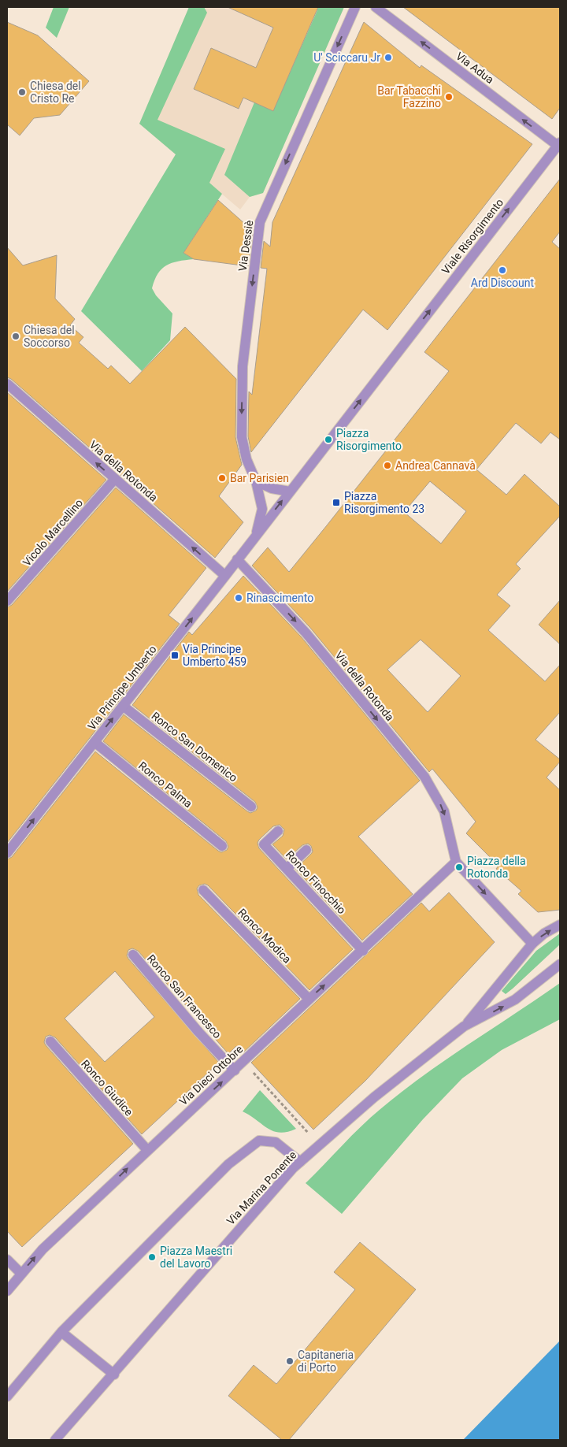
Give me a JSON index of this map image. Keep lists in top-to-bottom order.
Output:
{
  "streets": {
    "street": [
      "Via Adua",
      "Viale Risorgimento",
      "Via Dessiè",
      "Via della Rotonda",
      "Vicolo Marcellino",
      "Via Principe Umberto",
      "Ronco San Domenico",
      "Ronco Palma",
      "Ronco Finocchio",
      "Ronco Modica",
      "Ronco San Francesco",
      "Via Dieci Ottobre",
      "Ronco Giudice",
      "Via Marina Ponente"
    ]
  },
  "crossings": [
    ["Via Adua", "Viale Risorgimento"],
    ["Viale Risorgimento", "Via Principe Umberto"],
    ["Via Dessiè", "Via Principe Umberto"],
    ["Via della Rotonda", "Vicolo Marcellino"],
    ["Via della Rotonda", "Via Principe Umberto"],
    ["Via della Rotonda", "Via Dieci Ottobre"],
    ["Via Principe Umberto", "Ronco San Domenico"],
    ["Via Principe Umberto", "Ronco Palma"],
    ["Ronco Finocchio", "Via Dieci Ottobre"],
    ["Ronco Modica", "Via Dieci Ottobre"],
    ["Ronco San Francesco", "Via Dieci Ottobre"],
    ["Via Dieci Ottobre", "Ronco Giudice"]
  ],
  "one_way": [
    "Via Adua",
    "Viale Risorgimento",
    "Via Dessiè",
    "Via Principe Umberto",
    "Via Dieci Ottobre"
  ],
  "places": {
    "other": [
      "U' Sciccaru Jr",
      "Chiesa del Cristo Re",
      "Bar Tabacchi Fazzino",
      "Ard Discount",
      "Chiesa del Soccorso",
      "Piazza Risorgimento",
      "Andrea Cannavà",
      "Bar Parisien",
      "Rinascimento",
      "Piazza della Rotonda",
      "Piazza Maestri del Lavoro",
      "Capitaneria di Porto"
    ],
    "transit": ["Piazza Risorgimento 23", "Via Principe Umberto 459"]
  }
}
